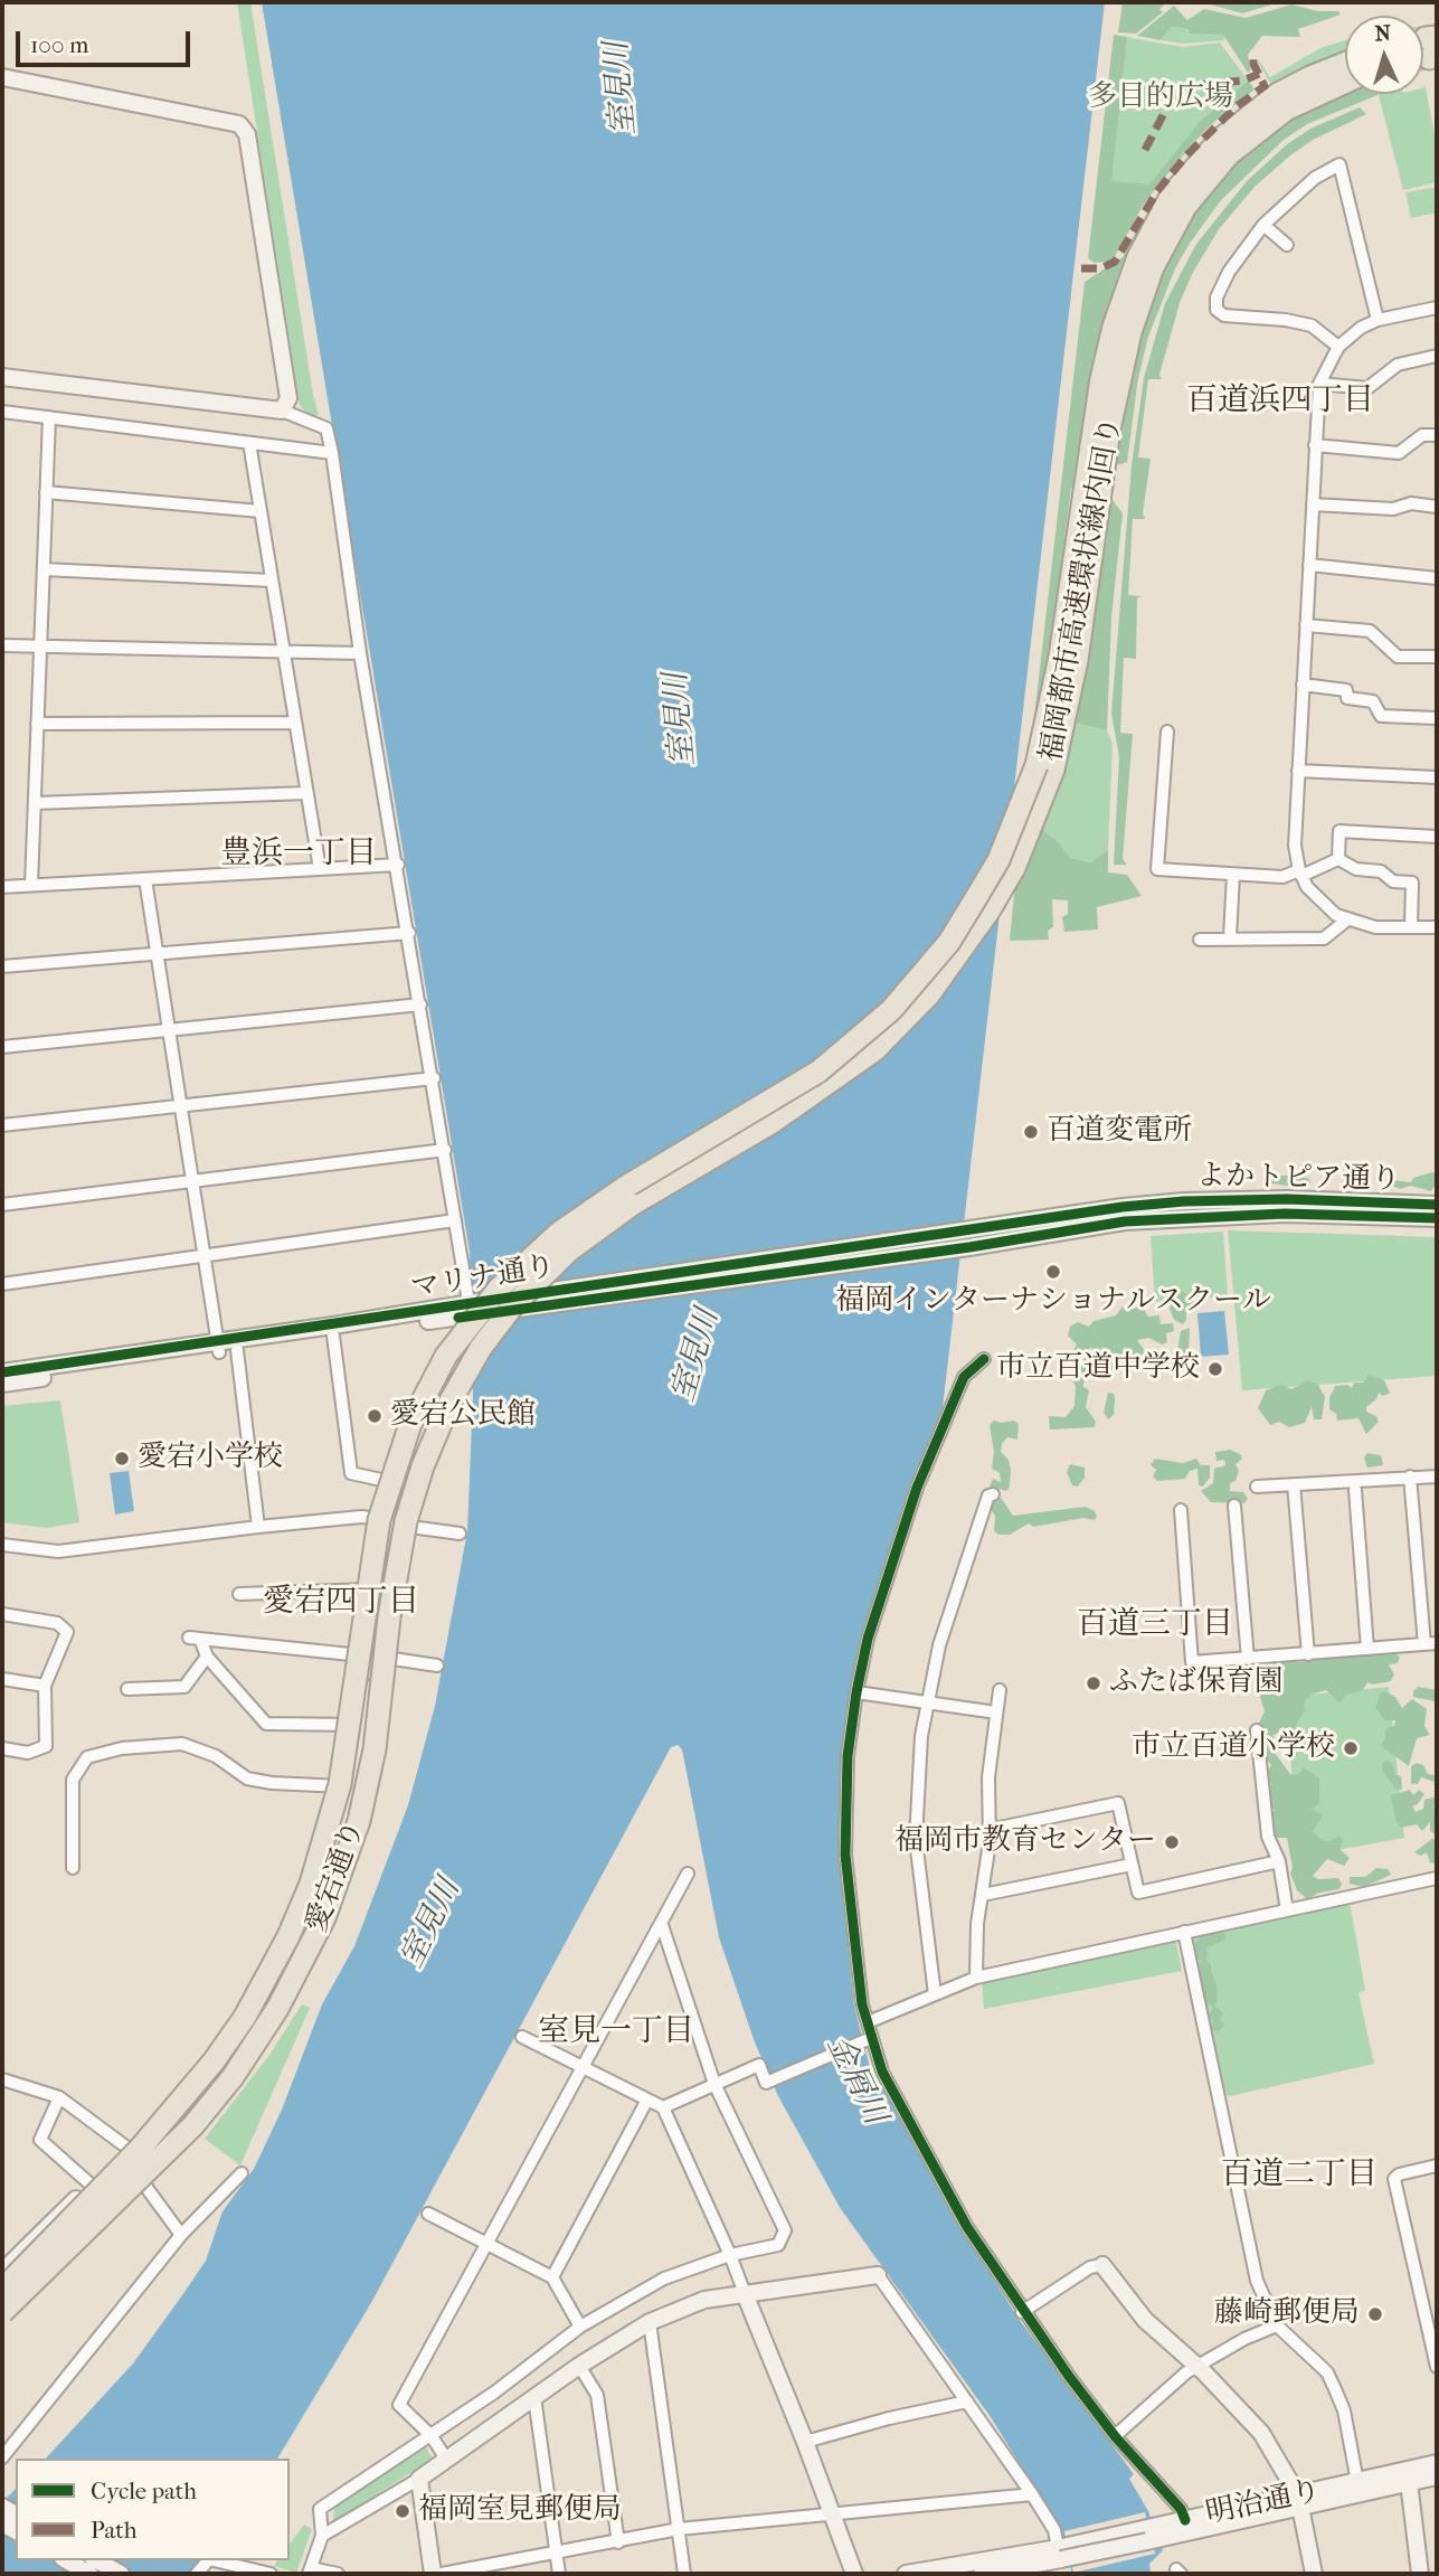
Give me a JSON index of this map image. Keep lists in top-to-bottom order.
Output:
{
  "streets": {
    "highway": ["福岡都市高速環状線内回り"],
    "street": [
      "よかトピア通り",
      "マリナ通り",
      "愛宕通り",
      "明治通り"
    ]
  },
  "crossings": [
    ["よかトピア通り", "マリナ通り"],
    ["マリナ通り", "愛宕通り"]
  ],
  "districts": [
    "百道浜四丁目",
    "豊浜一丁目",
    "愛宕四丁目",
    "百道三丁目",
    "室見一丁目",
    "百道二丁目"
  ],
  "water": ["室見川", "金屑川"],
  "parks": ["多目的広場"],
  "places": [
    "百道変電所",
    "福岡インターナショナルスクール",
    "市立百道中学校",
    "愛宕公民館",
    "愛宕小学校",
    "ふたば保育園",
    "市立百道小学校",
    "福岡市教育センター",
    "藤崎郵便局",
    "福岡室見郵便局"
  ],
  "legend": ["Cycle path", "Path"],
  "scale_bar": "100 m",
  "north": "top"
}
